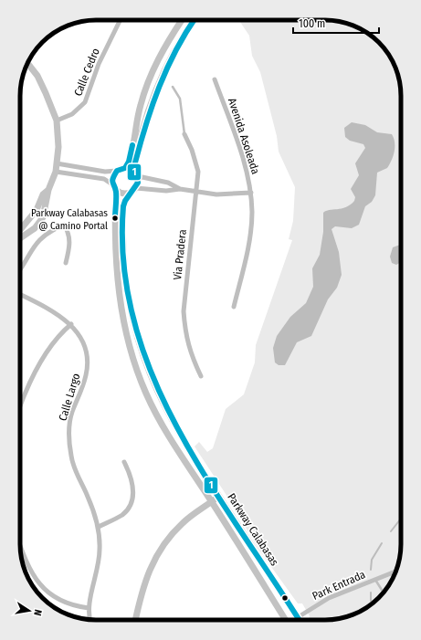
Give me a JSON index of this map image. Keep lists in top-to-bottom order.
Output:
{
  "streets": {
    "street": [
      "Calle Cedro",
      "Avenida Asoleada",
      "Via Pradera",
      "Calle Largo",
      "Parkway Calabasas",
      "Park Entrada"
    ]
  },
  "crossings": [
    ["Parkway Calabasas", "Park Entrada"]
  ],
  "places": ["Parkway Calabasas @ Camino Portal"],
  "lines": ["transit line 1"],
  "scale_bar": "100 m",
  "north": "right"
}
